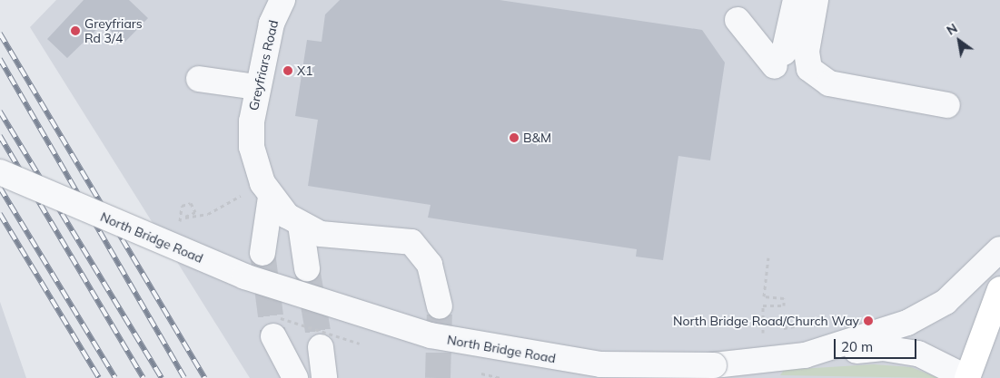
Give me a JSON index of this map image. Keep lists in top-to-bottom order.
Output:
{
  "streets": {
    "street": ["Greyfriars Road", "North Bridge Road"]
  },
  "places": [
    "Greyfriars Rd 3/4",
    "X1",
    "B&M",
    "North Bridge Road/Church Way"
  ],
  "scale_bar": "20 m",
  "north": "top left"
}
